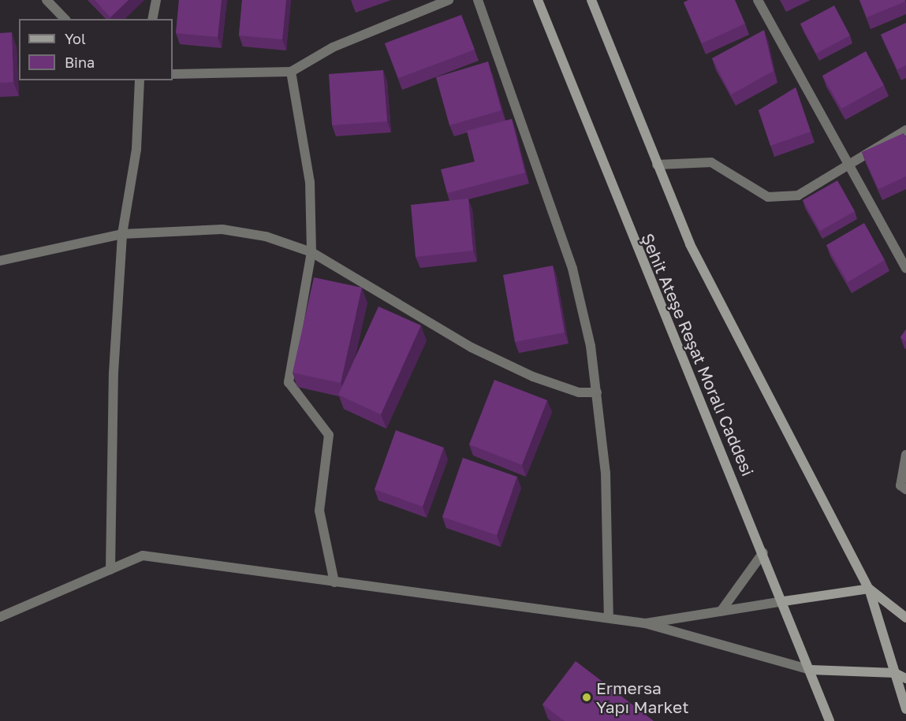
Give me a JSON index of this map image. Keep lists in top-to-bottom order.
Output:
{
  "streets": {
    "main road": ["Şehit Ateşe Reşat Moralı Caddesi"]
  },
  "places": ["Ermersa Yapı Market"],
  "legend": ["Yol", "Bina"]
}
